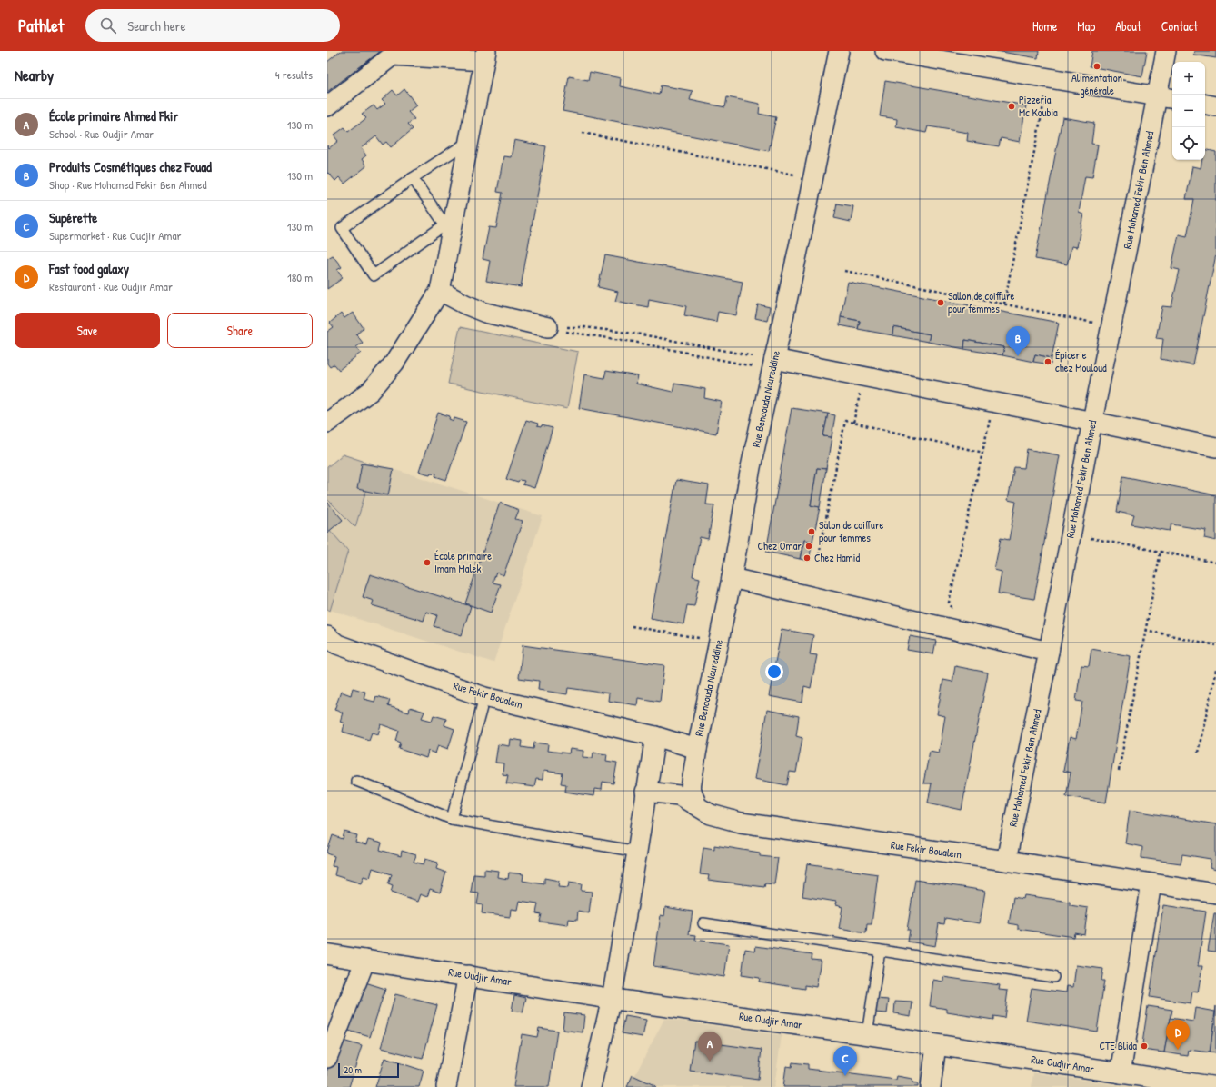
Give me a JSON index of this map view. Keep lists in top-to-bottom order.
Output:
{
  "streets": {
    "street": [
      "Rue Mohamed Fekir Ben Ahmed",
      "Rue Benaouda Noureddine",
      "Rue Fekir Boualem",
      "Rue Oudjir Amar"
    ]
  },
  "crossings": [
    ["Rue Mohamed Fekir Ben Ahmed", "Rue Fekir Boualem"],
    ["Rue Benaouda Noureddine", "Rue Fekir Boualem"]
  ],
  "places": [
    "Alimentation générale",
    "Pizzeria Mc Koubia",
    "Sallon de coiffure pour femmes",
    "Épicerie chez Mouloud",
    "Salon de coiffure pour femmes",
    "Chez Omar",
    "Chez Hamid",
    "École primaire Imam Malek",
    "CTE Blida"
  ],
  "scale_bar": "20 m",
  "page": {
    "header": "Pathlet",
    "search": "Search here",
    "nav": [
      "Home",
      "Map",
      "About",
      "Contact"
    ],
    "heading": ["Nearby", "4 results"],
    "map_buttons": ["+", "−"],
    "list": [
      {
        "mark": "A",
        "name": "École primaire Ahmed Fkir",
        "note": "School · Rue Oudjir Amar",
        "value": "130 m"
      },
      {
        "mark": "B",
        "name": "Produits Cosmétiques chez Fouad",
        "note": "Shop · Rue Mohamed Fekir Ben Ahmed",
        "value": "130 m"
      },
      {
        "mark": "C",
        "name": "Supérette",
        "note": "Supermarket · Rue Oudjir Amar",
        "value": "130 m"
      },
      {
        "mark": "D",
        "name": "Fast food galaxy",
        "note": "Restaurant · Rue Oudjir Amar",
        "value": "180 m"
      }
    ],
    "buttons": ["Save", "Share"],
    "pins": [
      "B",
      "D",
      "A",
      "C"
    ],
    "scale": "20 m"
  }
}
